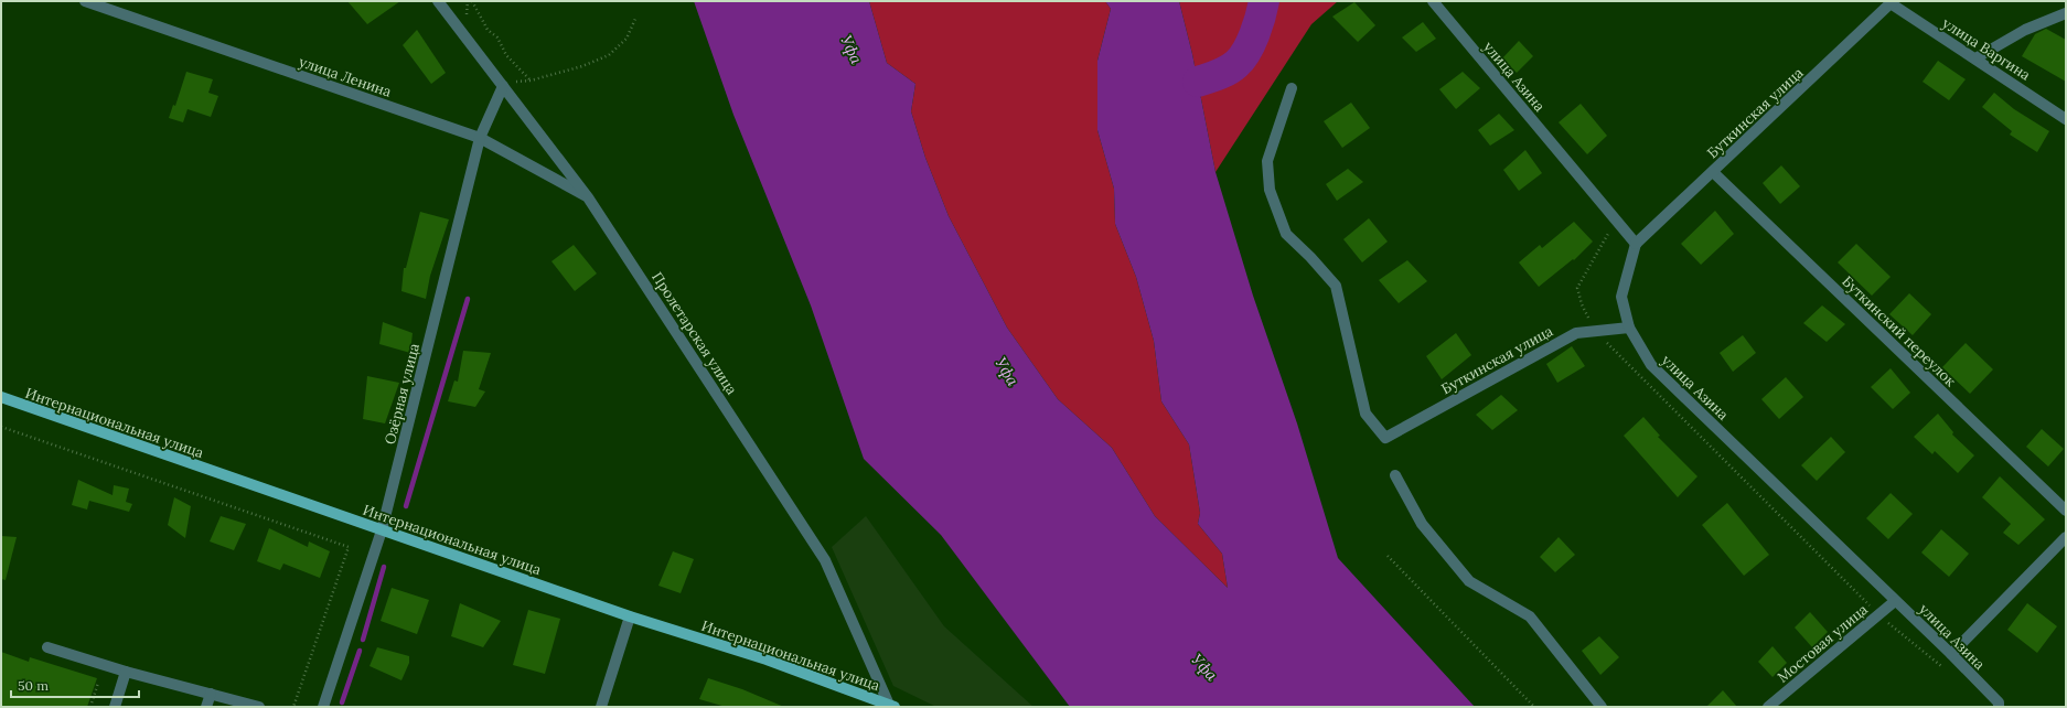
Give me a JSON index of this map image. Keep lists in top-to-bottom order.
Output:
{
  "streets": {
    "main road": ["Интернациональная улица"],
    "street": [
      "улица Варгина",
      "улица Ленина",
      "улица Азина",
      "Буткинская улица",
      "Буткинский переулок",
      "Пролетарская улица",
      "Озёрная улица",
      "Мостовая улица"
    ]
  },
  "crossings": [
    ["улица Варгина", "Буткинская улица"],
    ["улица Ленина", "Пролетарская улица"],
    ["улица Ленина", "Озёрная улица"],
    ["улица Азина", "Буткинская улица"],
    ["улица Азина", "Мостовая улица"],
    ["Буткинская улица", "Буткинский переулок"],
    ["Пролетарская улица", "Озёрная улица"],
    ["Пролетарская улица", "Интернациональная улица"],
    ["Озёрная улица", "Интернациональная улица"]
  ],
  "water": ["Уфа"],
  "scale_bar": "50 m"
}
